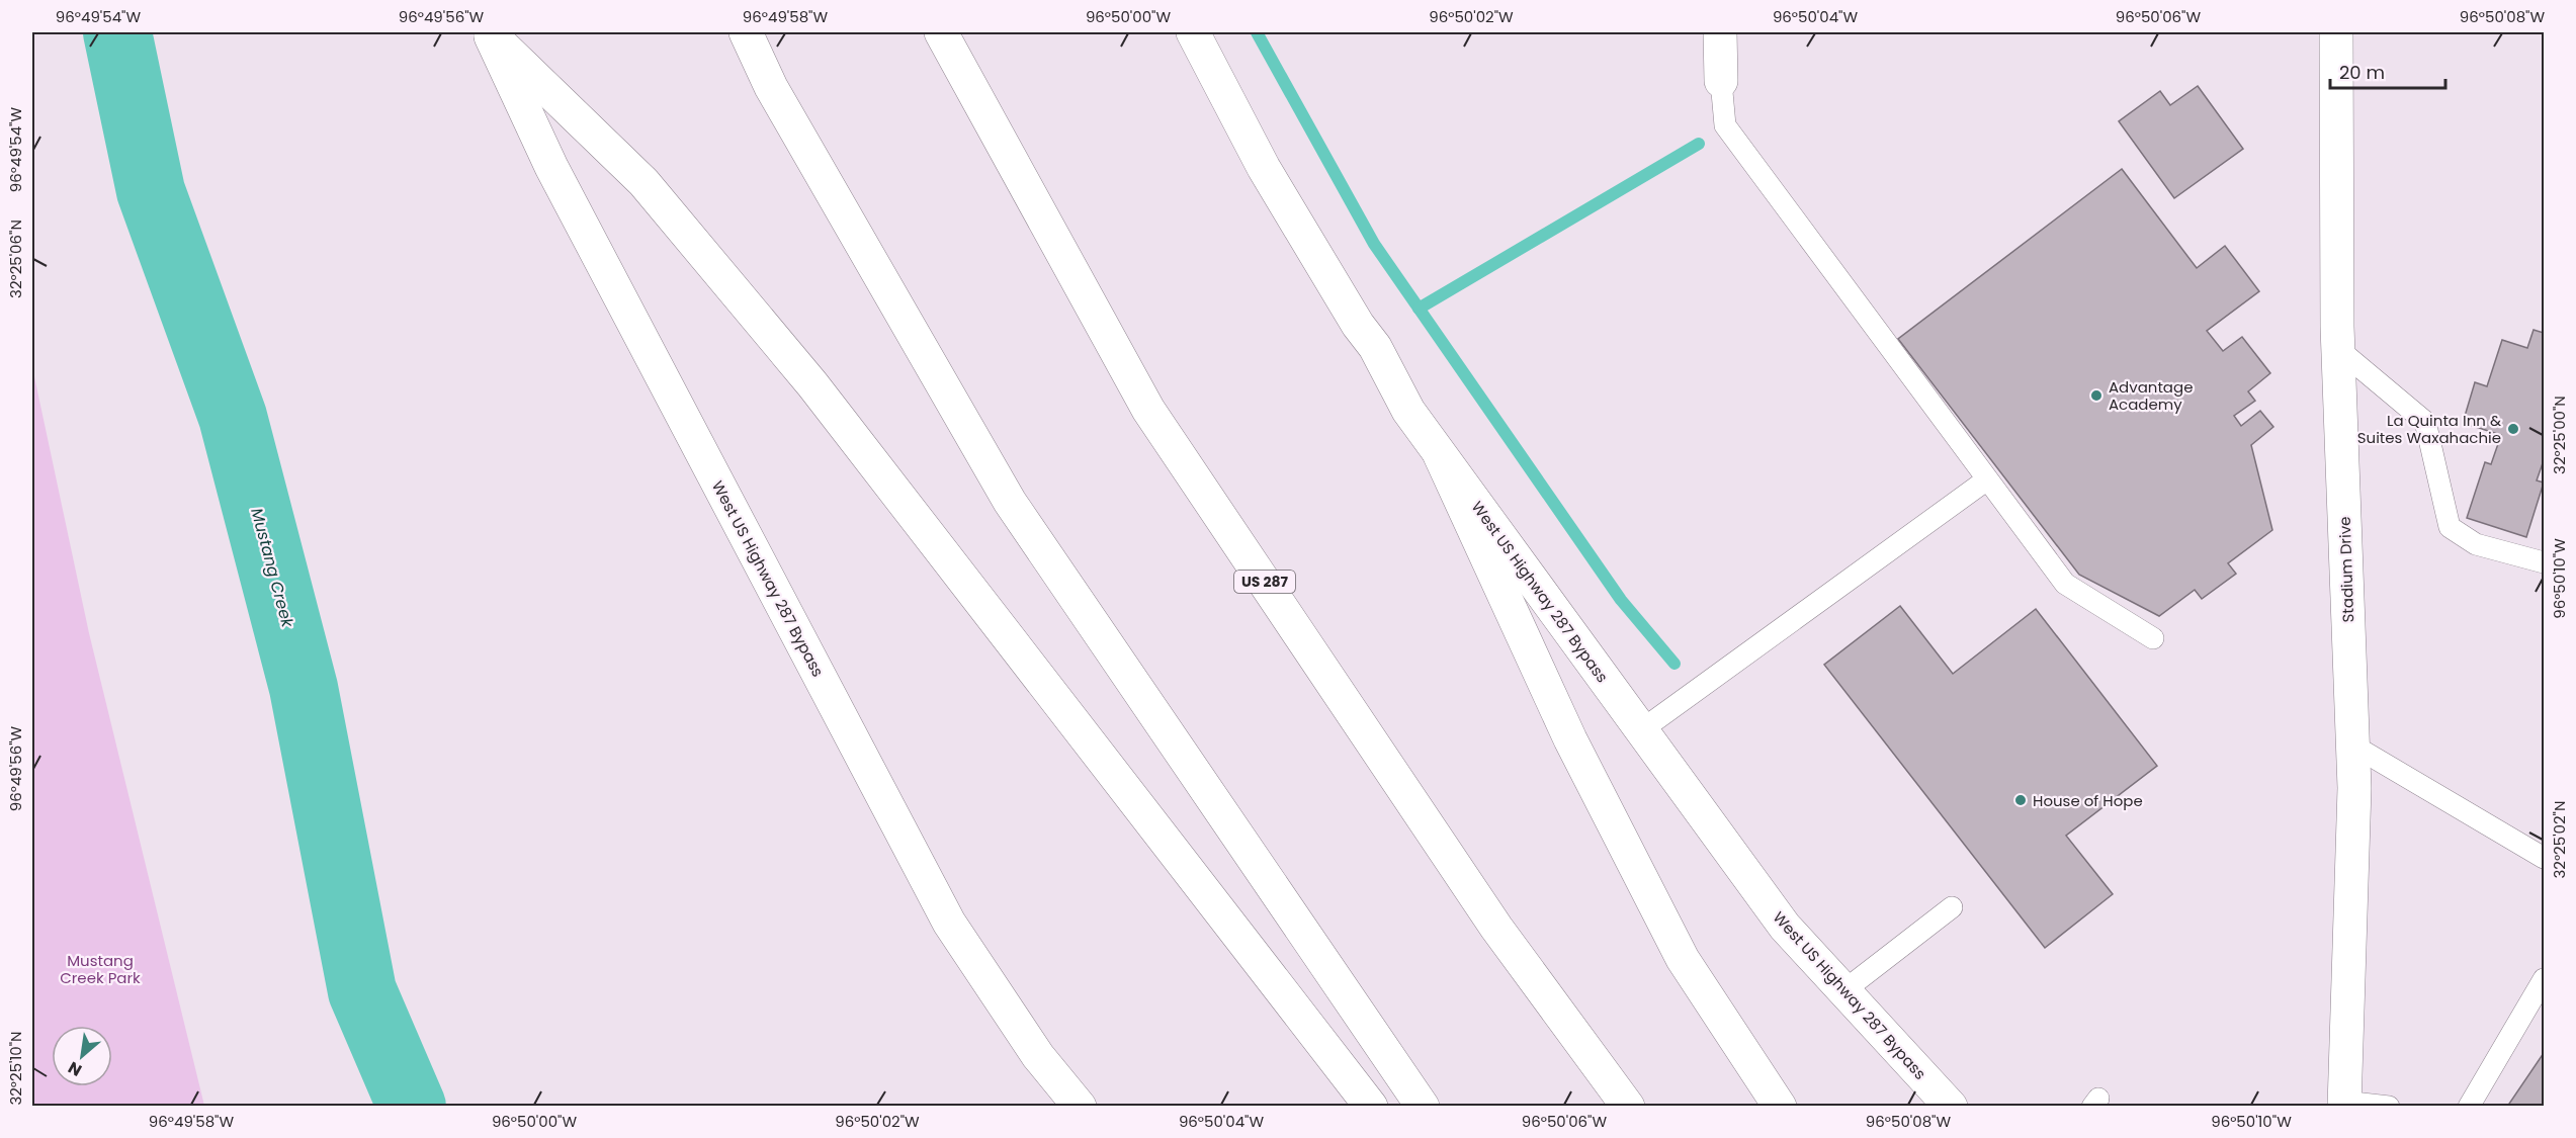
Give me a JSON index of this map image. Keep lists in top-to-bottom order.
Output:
{
  "streets": {
    "main road": ["Stadium Drive", "West US Highway 287 Bypass", "US 287"]
  },
  "water": ["Mustang Creek"],
  "parks": ["Mustang Creek Park"],
  "places": ["Advantage Academy", "La Quinta Inn & Suites Waxahachie", "House of Hope"],
  "scale_bar": "20 m",
  "north": "bottom left",
  "coordinates": [
    "96°49'54\"W",
    "96°49'56\"W",
    "96°49'58\"W",
    "96°50'00\"W",
    "96°50'02\"W",
    "96°50'04\"W",
    "96°50'06\"W",
    "96°50'08\"W",
    "32°25'06\"N",
    "32°25'00\"N",
    "96°50'10\"W",
    "32°25'02\"N",
    "32°25'10\"N"
  ]
}
